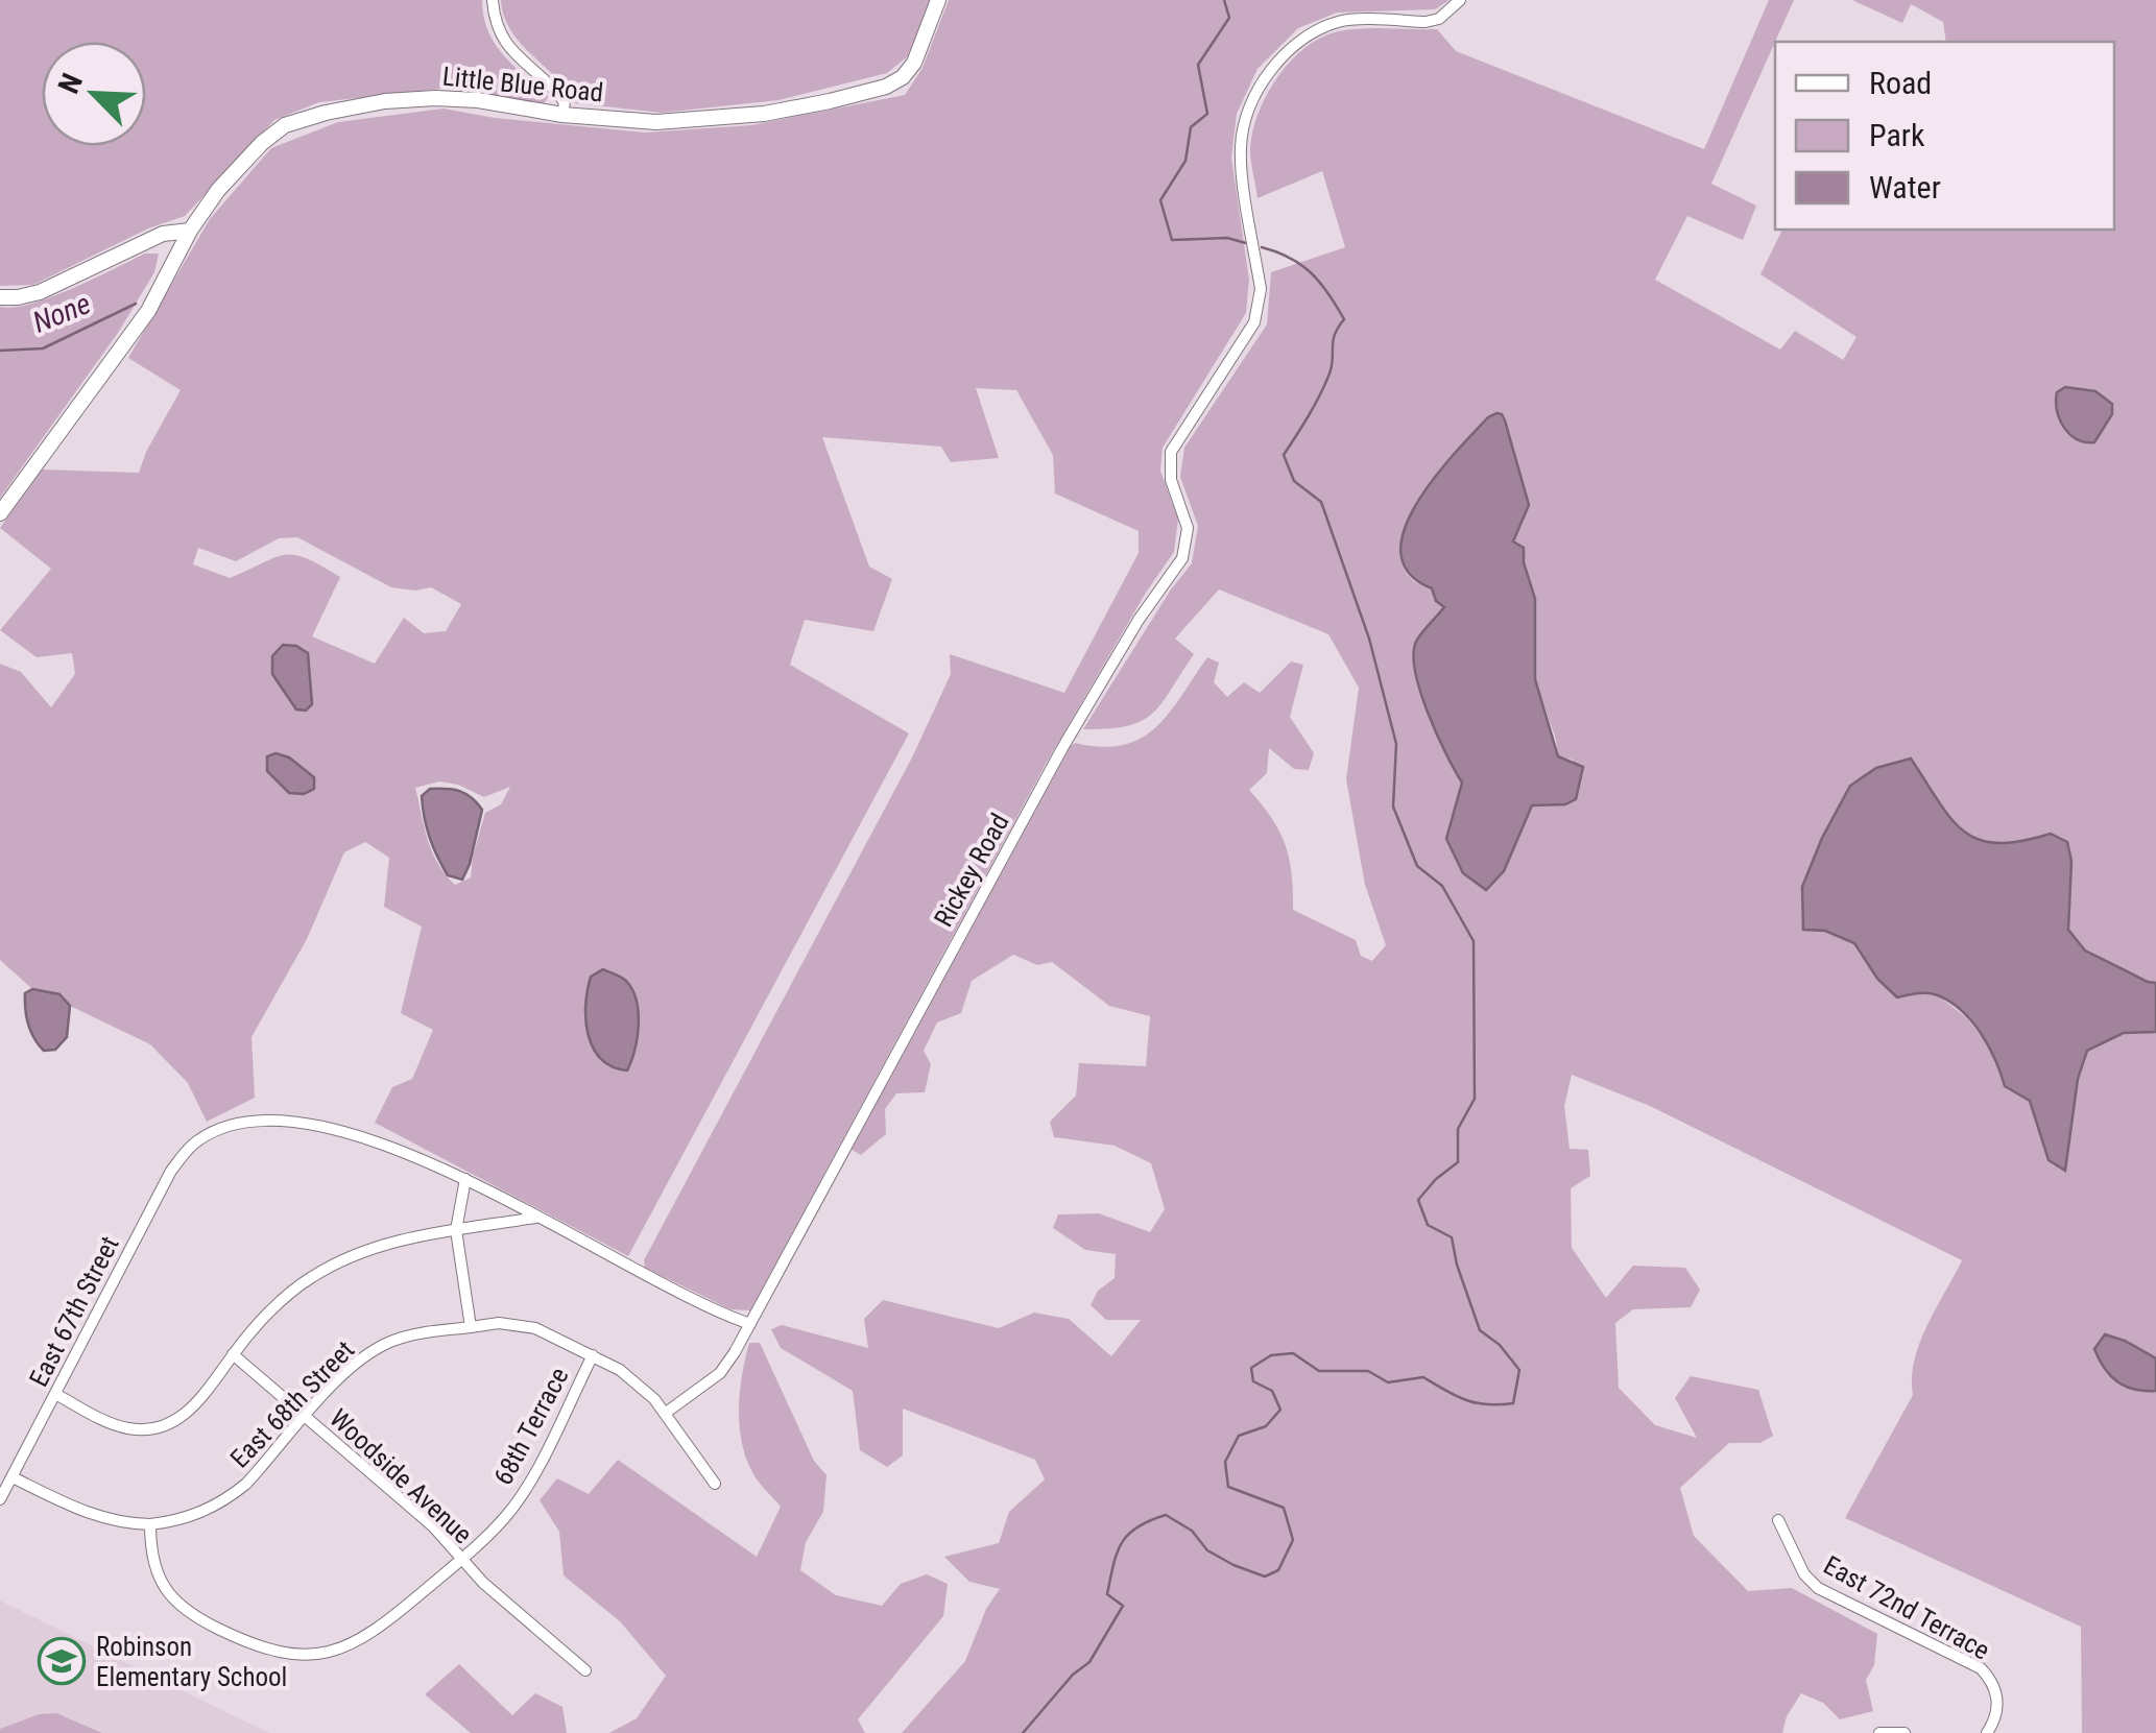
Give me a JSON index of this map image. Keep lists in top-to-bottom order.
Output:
{
  "streets": {
    "street": [
      "Little Blue Road",
      "Rickey Road",
      "East 67th Street",
      "East 68th Street",
      "68th Terrace",
      "Woodside Avenue",
      "East 72nd Terrace"
    ]
  },
  "crossings": [
    ["Rickey Road", "East 68th Street"],
    ["East 68th Street", "68th Terrace"],
    ["East 68th Street", "Woodside Avenue"],
    ["68th Terrace", "Woodside Avenue"]
  ],
  "water": ["None"],
  "places": {
    "school or university": ["Robinson Elementary School"]
  },
  "legend": ["Road", "Park", "Water"],
  "north": "top left"
}
